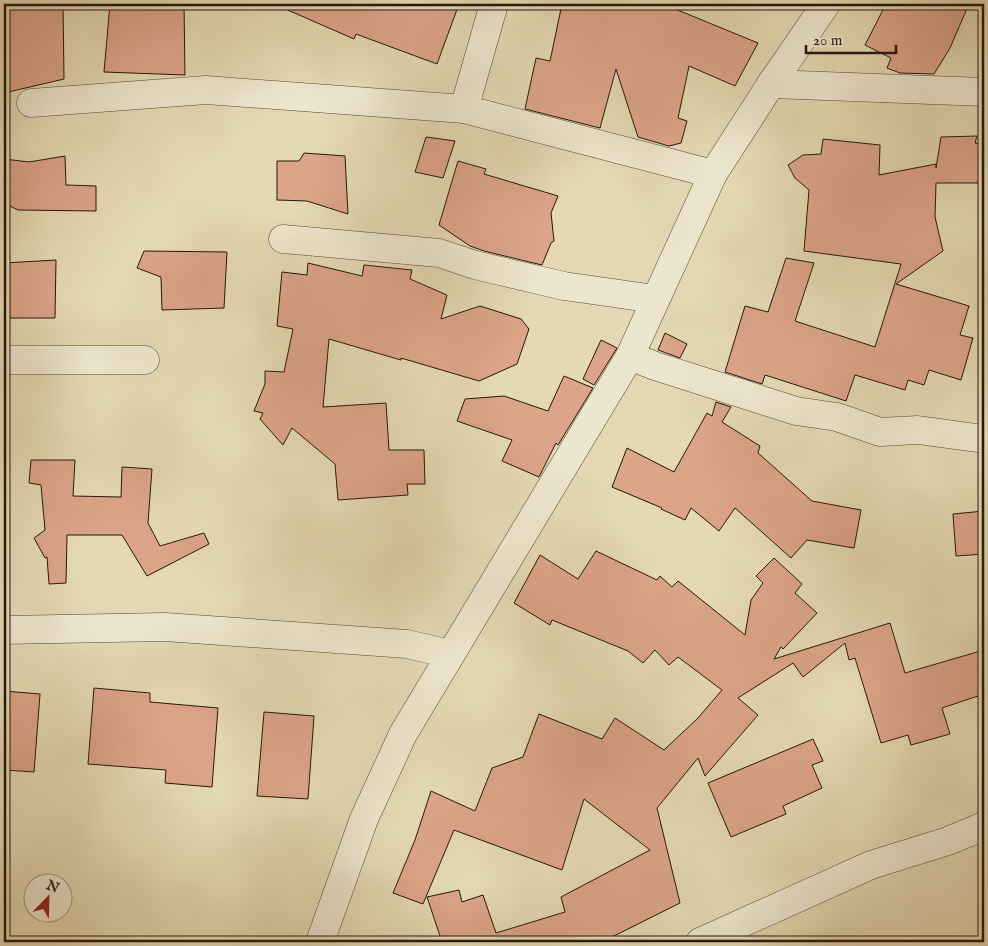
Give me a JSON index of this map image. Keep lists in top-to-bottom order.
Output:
{
  "scale_bar": "20 m",
  "north": "top right"
}
